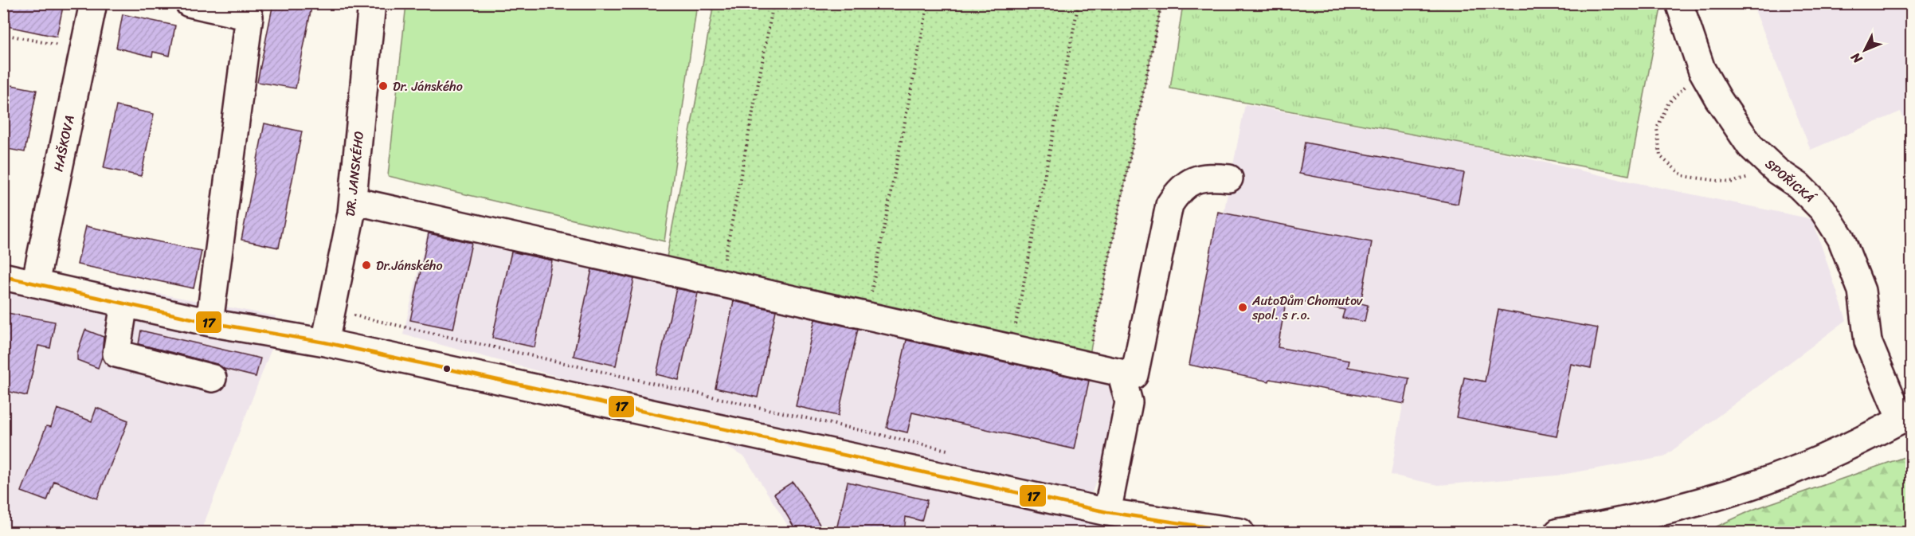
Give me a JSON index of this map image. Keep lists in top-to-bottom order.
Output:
{
  "streets": {
    "street": ["HAŠKOVA", "DR. JANSKÉHO", "SPOŘICKÁ"]
  },
  "places": ["Dr. Jánského", "Dr.Jánského", "AutoDům Chomutov spol. s r.o."],
  "lines": ["transit line 17"],
  "north": "bottom left"
}
